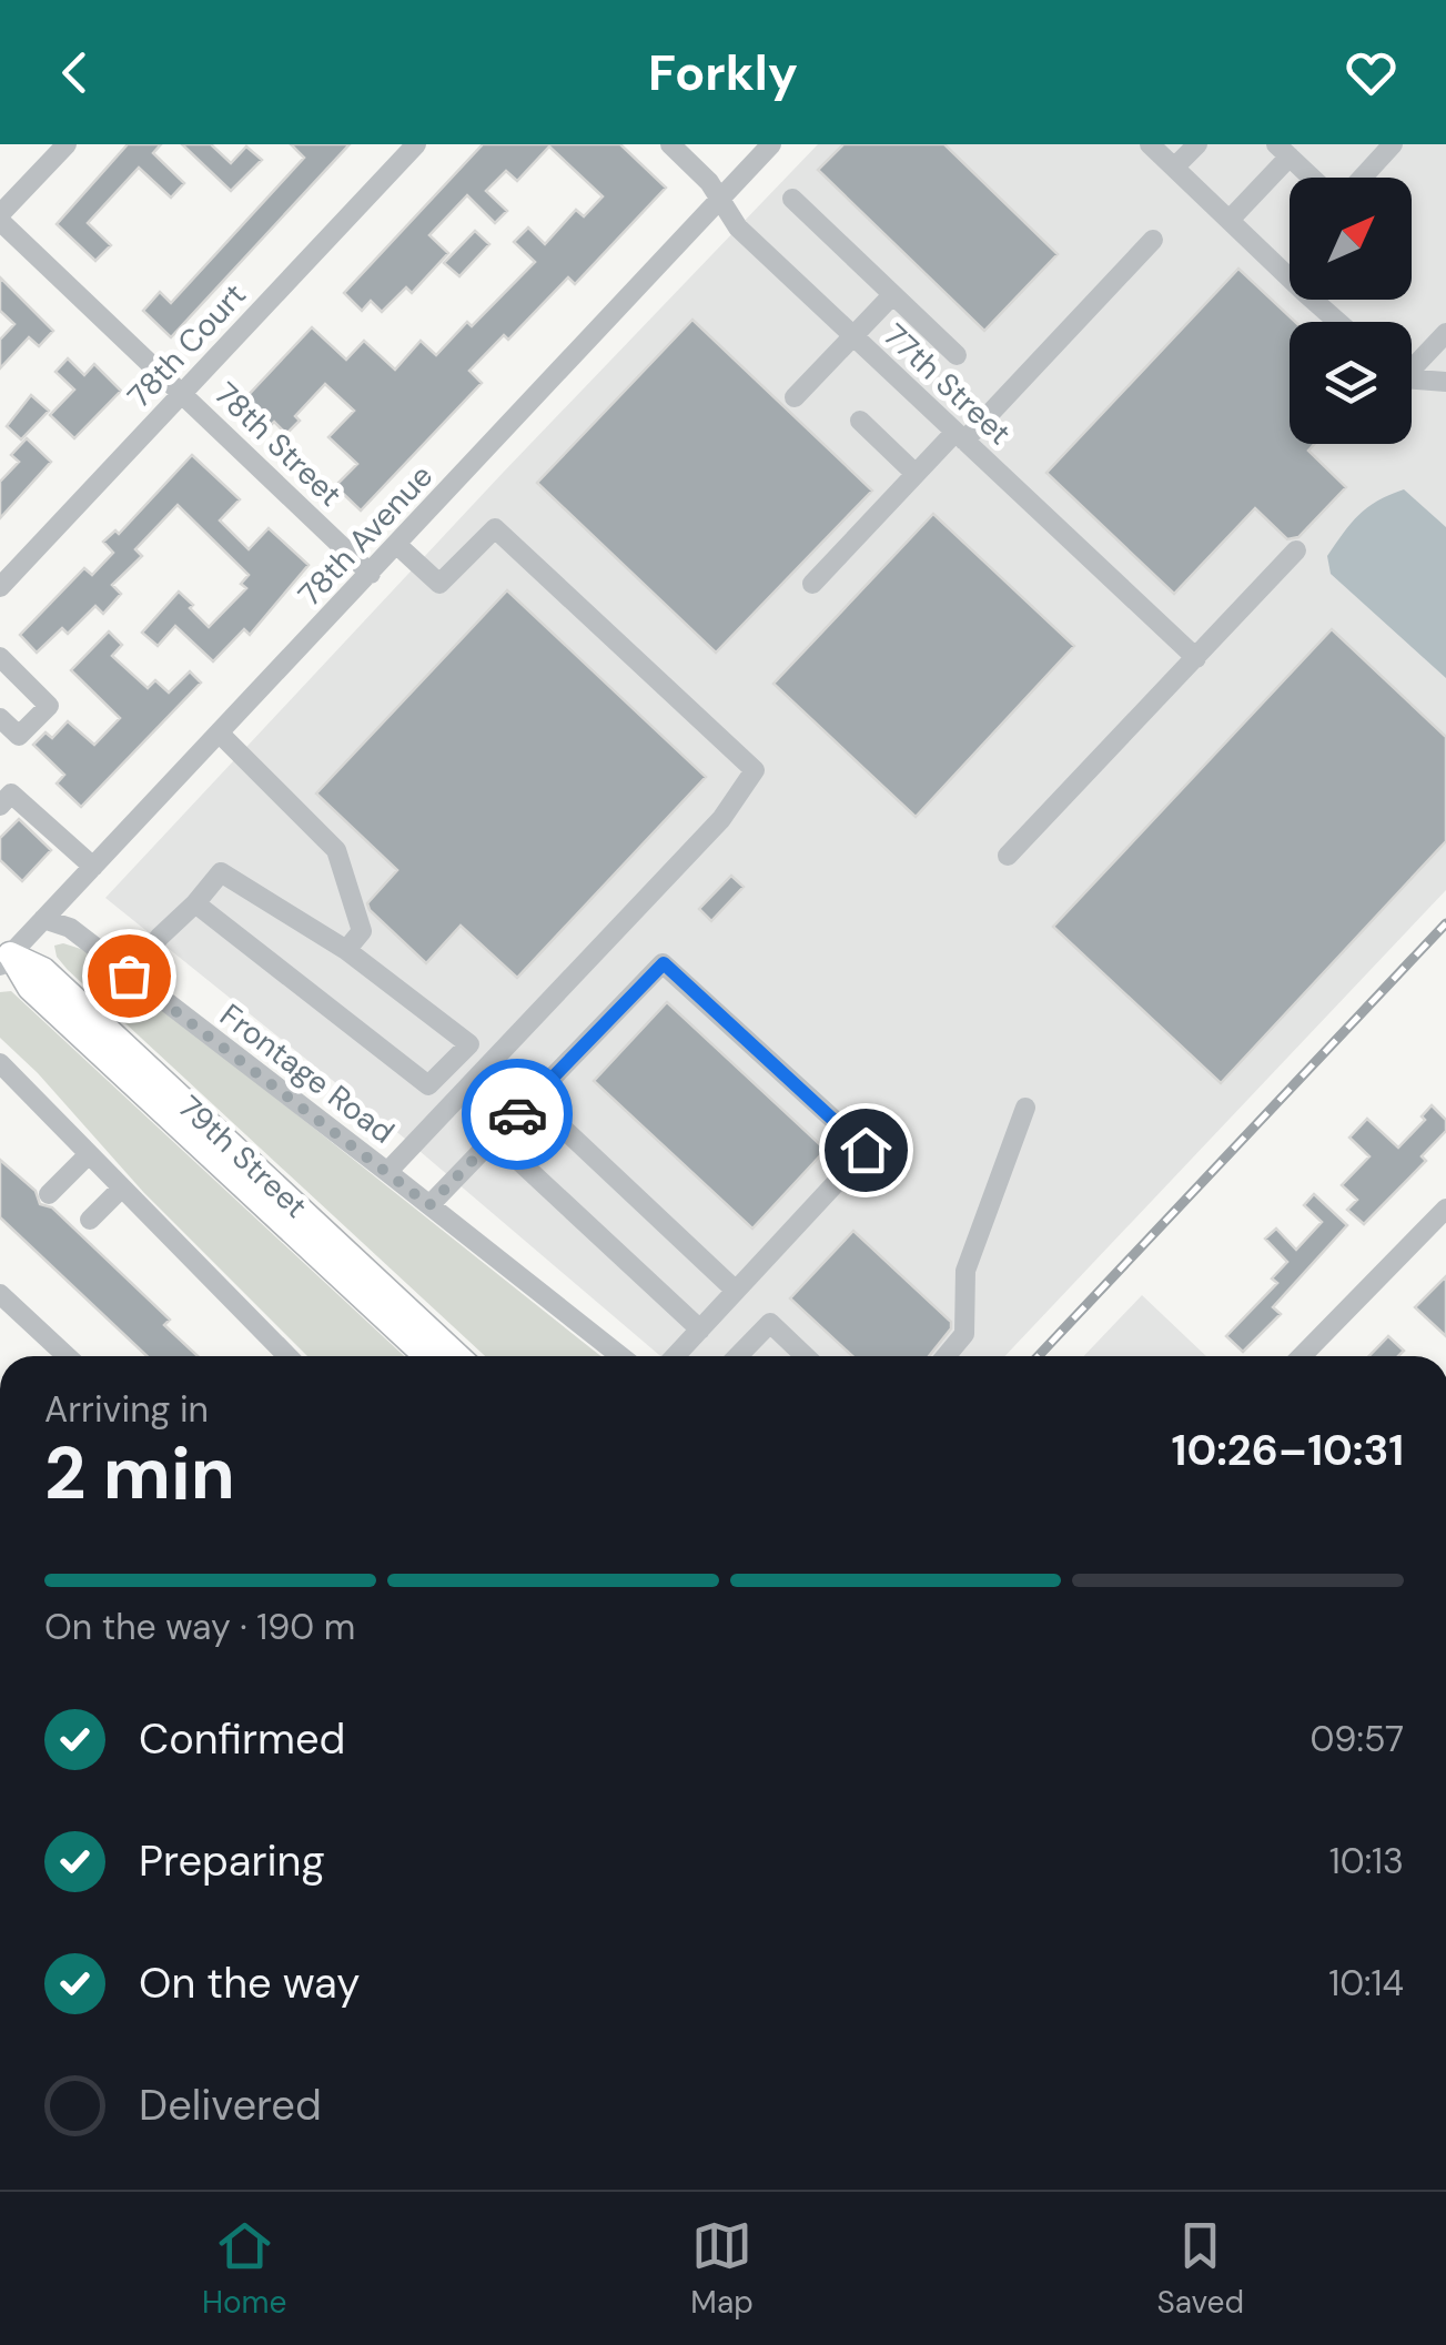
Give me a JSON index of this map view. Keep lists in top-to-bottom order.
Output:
{
  "streets": {
    "main road": ["79th Street"],
    "street": [
      "78th Court",
      "77th Street",
      "78th Street",
      "78th Avenue",
      "Frontage Road"
    ]
  },
  "crossings": [
    ["78th Court", "78th Street"],
    ["77th Street", "78th Avenue"],
    ["78th Street", "78th Avenue"],
    ["78th Avenue", "Frontage Road"],
    ["78th Avenue", "79th Street"]
  ],
  "north": "top right",
  "page": {
    "header": "Forkly",
    "heading": ["2 min", "Arriving in", "10:26–10:31"],
    "bar": "On the way · 190 m",
    "list": [
      ["Confirmed", "09:57"],
      ["Preparing", "10:13"],
      ["On the way", "10:14"],
      "Delivered"
    ],
    "tabs": ["Home", "Map", "Saved"]
  }
}
